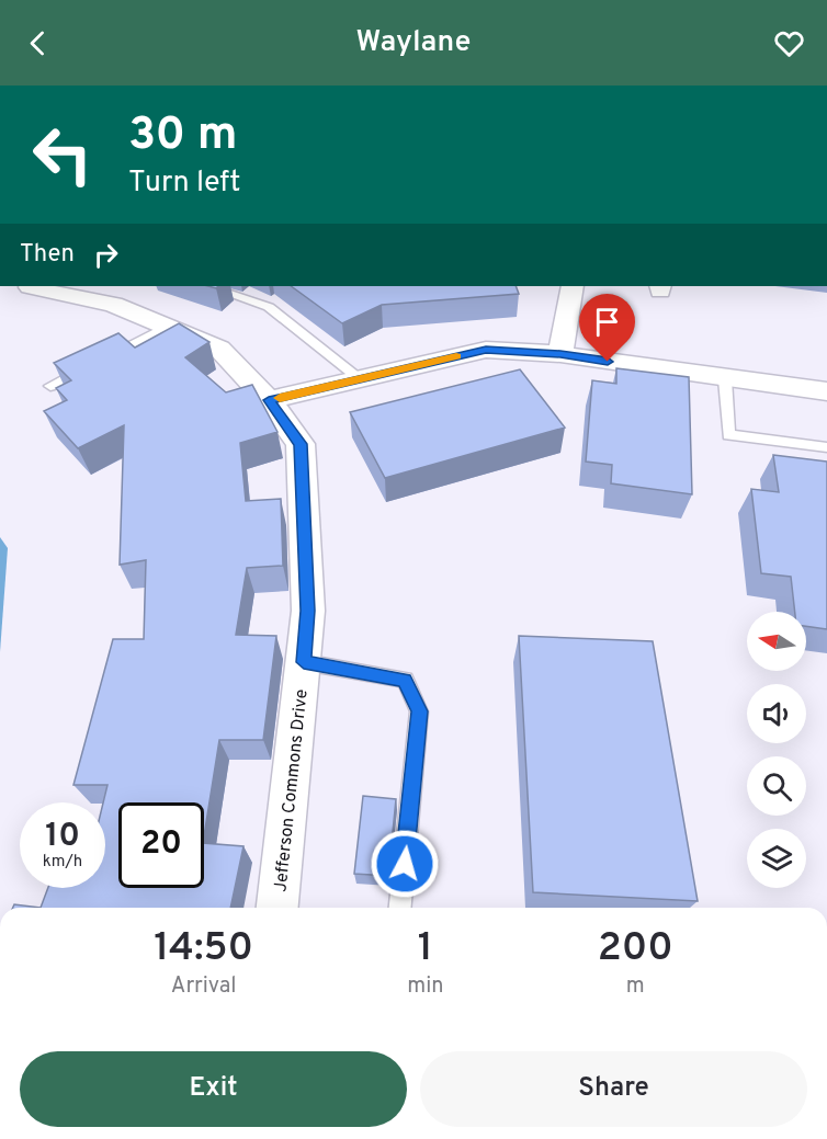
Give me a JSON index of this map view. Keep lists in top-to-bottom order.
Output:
{
  "streets": {
    "street": ["Jefferson Commons Drive"]
  },
  "north": "left",
  "page": {
    "header": "Waylane",
    "turn": ["30 m", "Turn left"],
    "then": "Then",
    "speed": "10 km/h",
    "limit": "20",
    "eta": [
      "14:50",
      "Arrival",
      "1",
      "min",
      "200",
      "m"
    ],
    "buttons": ["Exit", "Share"]
  }
}
